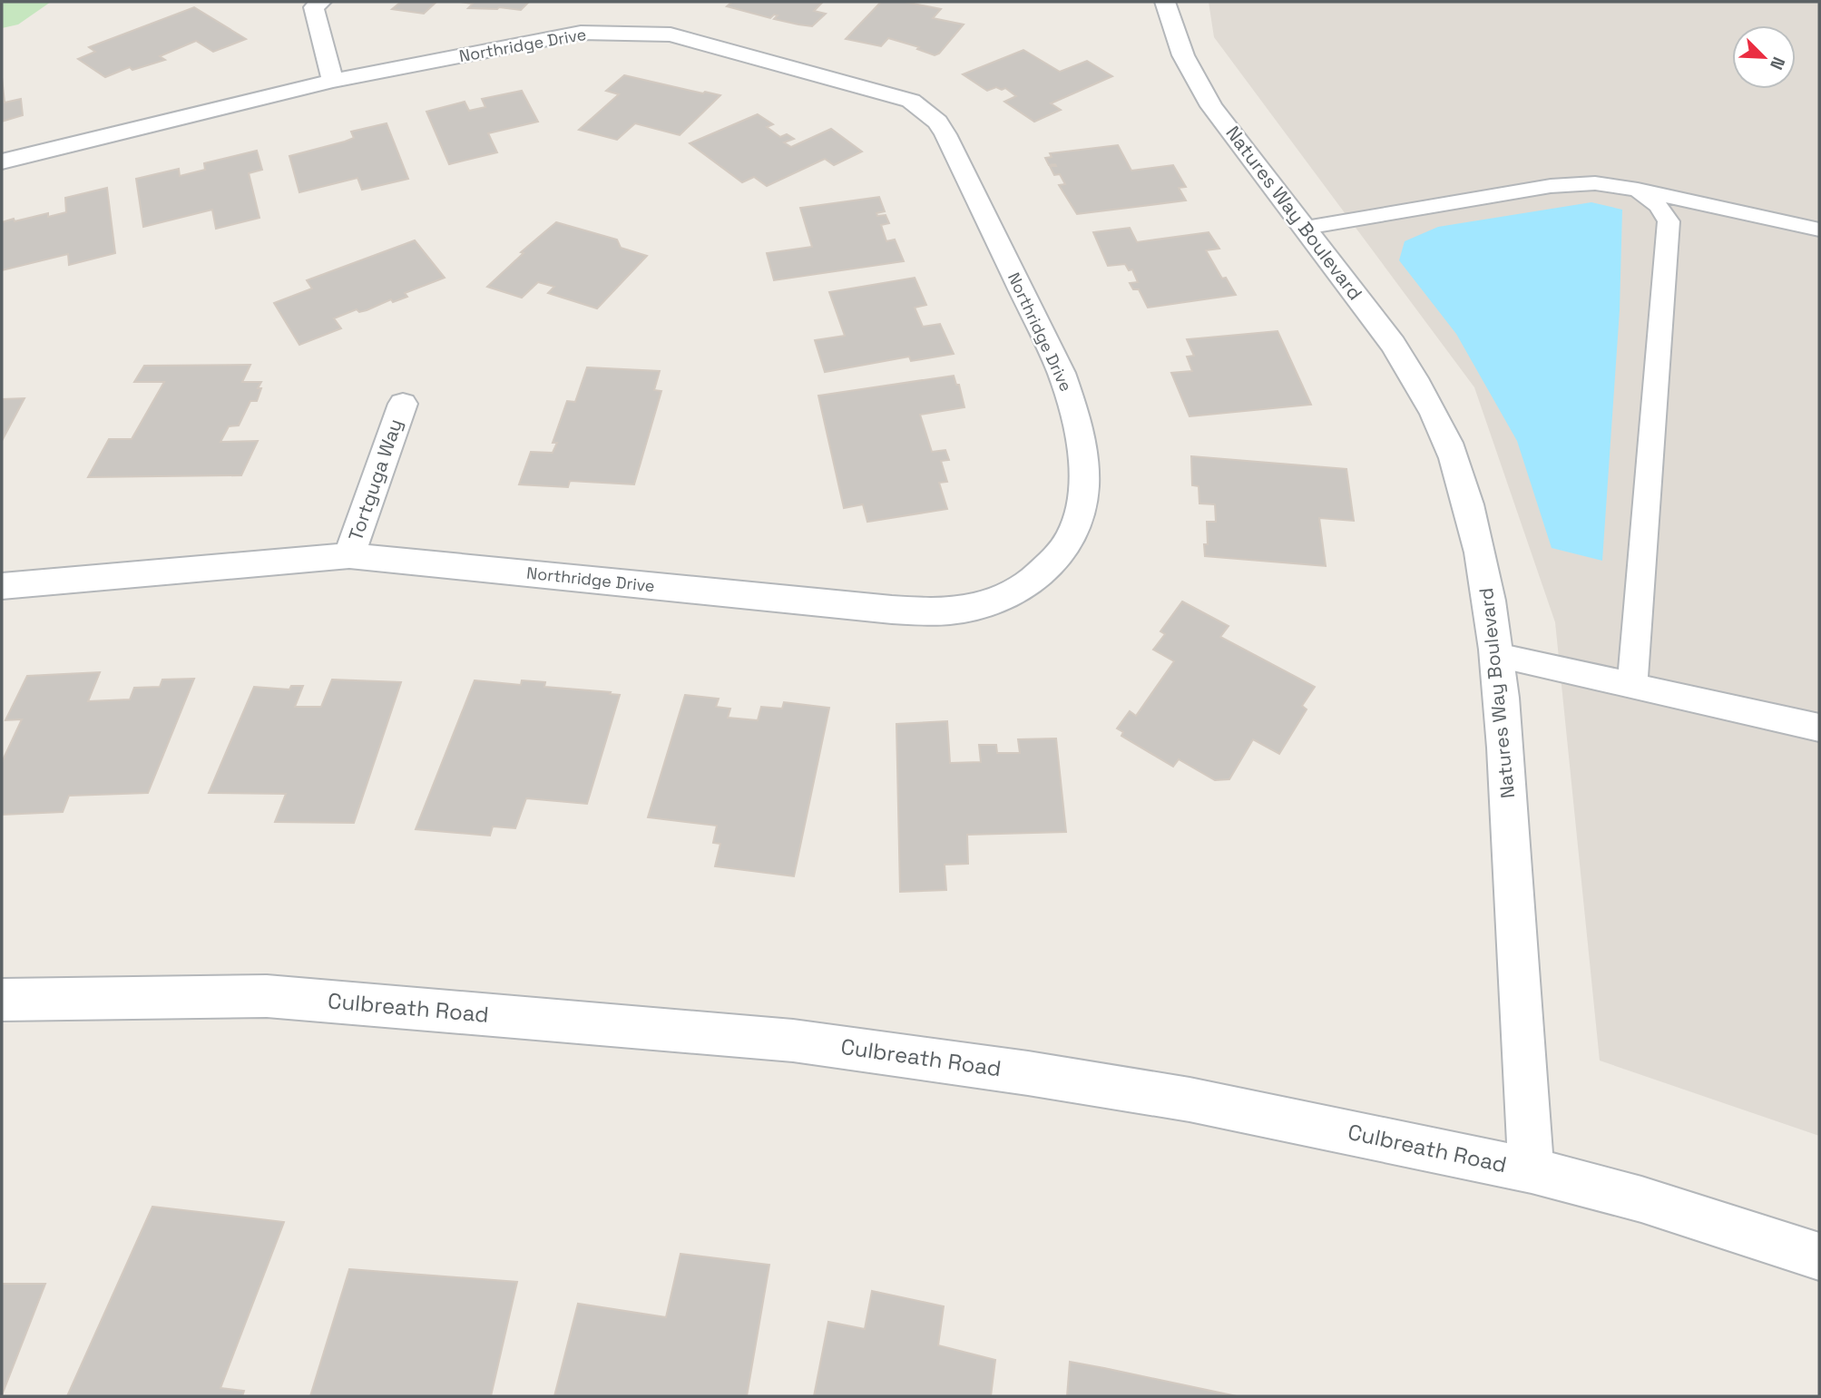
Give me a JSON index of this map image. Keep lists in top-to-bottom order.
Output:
{
  "streets": {
    "street": [
      "Northridge Drive",
      "Natures Way Boulevard",
      "Tortguga Way",
      "Culbreath Road"
    ]
  },
  "crossings": [
    ["Northridge Drive", "Tortguga Way"],
    ["Natures Way Boulevard", "Culbreath Road"]
  ],
  "north": "bottom right"
}
